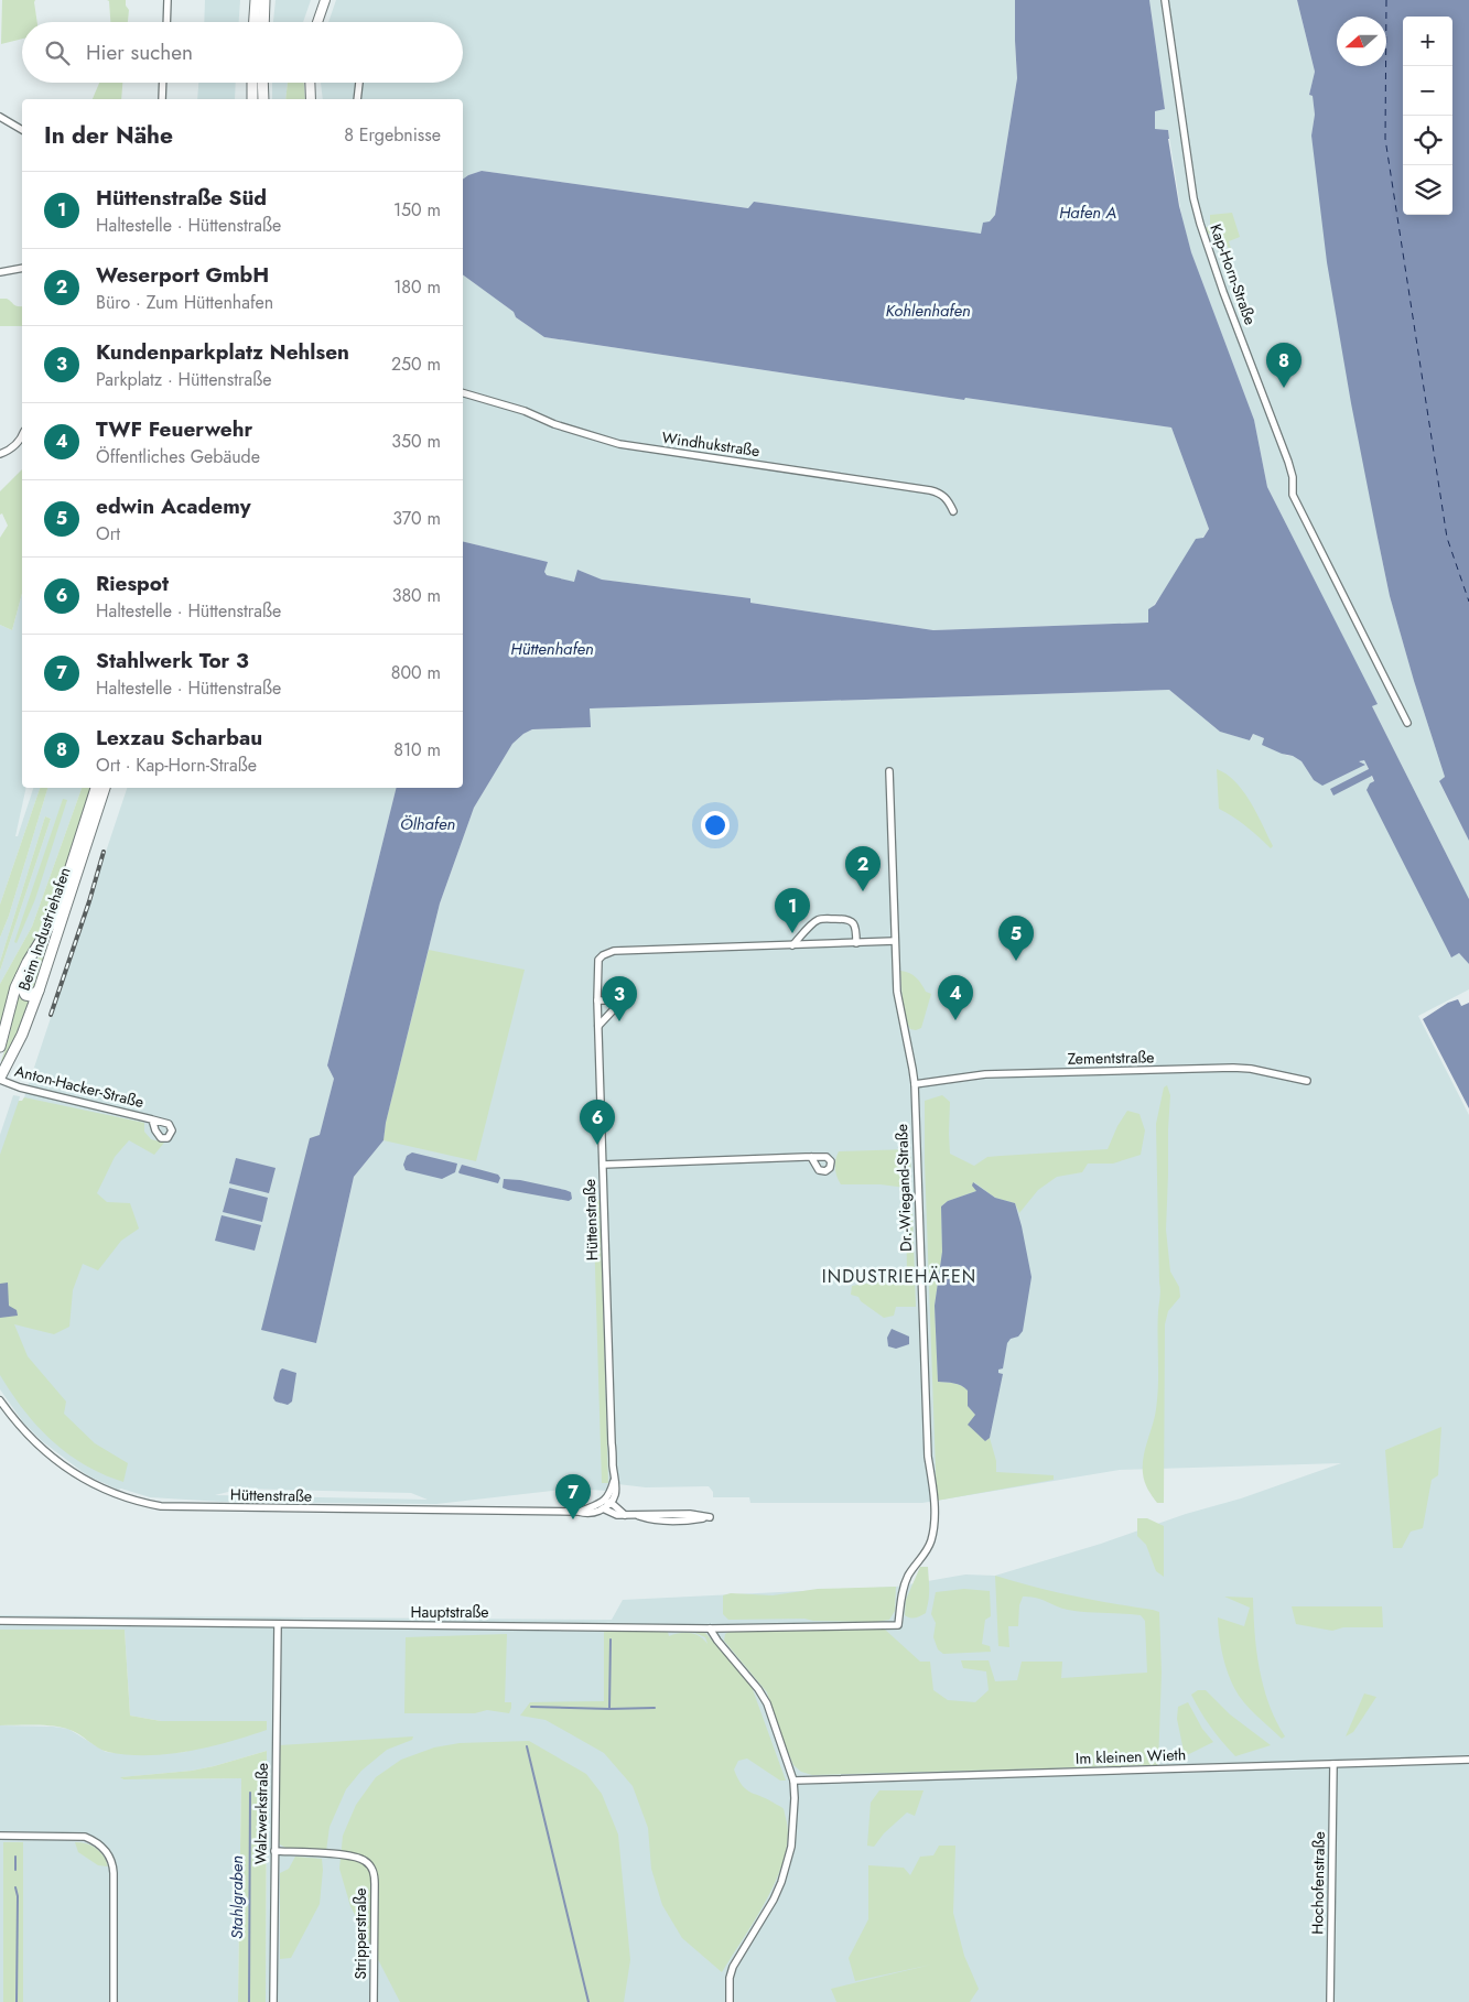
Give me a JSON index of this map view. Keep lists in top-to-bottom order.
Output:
{
  "streets": {
    "main road": ["Beim Industriehafen"],
    "street": [
      "Kap-Horn-Straße",
      "Windhukstraße",
      "Zementstraße",
      "Anton-Hacker-Straße",
      "Dr.-Wiegand-Straße",
      "Hüttenstraße",
      "Hauptstraße",
      "Im kleinen Wieth",
      "Walzwerkstraße",
      "Hochofenstraße",
      "Stripperstraße"
    ]
  },
  "crossings": [
    ["Beim Industriehafen", "Anton-Hacker-Straße"],
    ["Zementstraße", "Dr.-Wiegand-Straße"],
    ["Dr.-Wiegand-Straße", "Hüttenstraße"],
    ["Dr.-Wiegand-Straße", "Hauptstraße"],
    ["Hauptstraße", "Walzwerkstraße"],
    ["Im kleinen Wieth", "Hochofenstraße"],
    ["Walzwerkstraße", "Stripperstraße"]
  ],
  "districts": ["INDUSTRIEHÄFEN"],
  "water": [
    "Hafen A",
    "Kohlenhafen",
    "Hüttenhafen",
    "Ölhafen",
    "Stahlgraben"
  ],
  "north": "left",
  "page": {
    "map_buttons": ["+", "−"],
    "search": "Hier suchen",
    "heading": ["In der Nähe", "8 Ergebnisse"],
    "list": [
      {
        "mark": "1",
        "name": "Hüttenstraße Süd",
        "note": "Haltestelle · Hüttenstraße",
        "value": "150 m"
      },
      {
        "mark": "2",
        "name": "Weserport GmbH",
        "note": "Büro · Zum Hüttenhafen",
        "value": "180 m"
      },
      {
        "mark": "3",
        "name": "Kundenparkplatz Nehlsen",
        "note": "Parkplatz · Hüttenstraße",
        "value": "250 m"
      },
      {
        "mark": "4",
        "name": "TWF Feuerwehr",
        "note": "Öffentliches Gebäude",
        "value": "350 m"
      },
      {
        "mark": "5",
        "name": "edwin Academy",
        "note": "Ort",
        "value": "370 m"
      },
      {
        "mark": "6",
        "name": "Riespot",
        "note": "Haltestelle · Hüttenstraße",
        "value": "380 m"
      },
      {
        "mark": "7",
        "name": "Stahlwerk Tor 3",
        "note": "Haltestelle · Hüttenstraße",
        "value": "800 m"
      },
      {
        "mark": "8",
        "name": "Lexzau Scharbau",
        "note": "Ort · Kap-Horn-Straße",
        "value": "810 m"
      }
    ],
    "pins": [
      "8",
      "2",
      "1",
      "5",
      "4",
      "3",
      "6",
      "7"
    ]
  }
}
